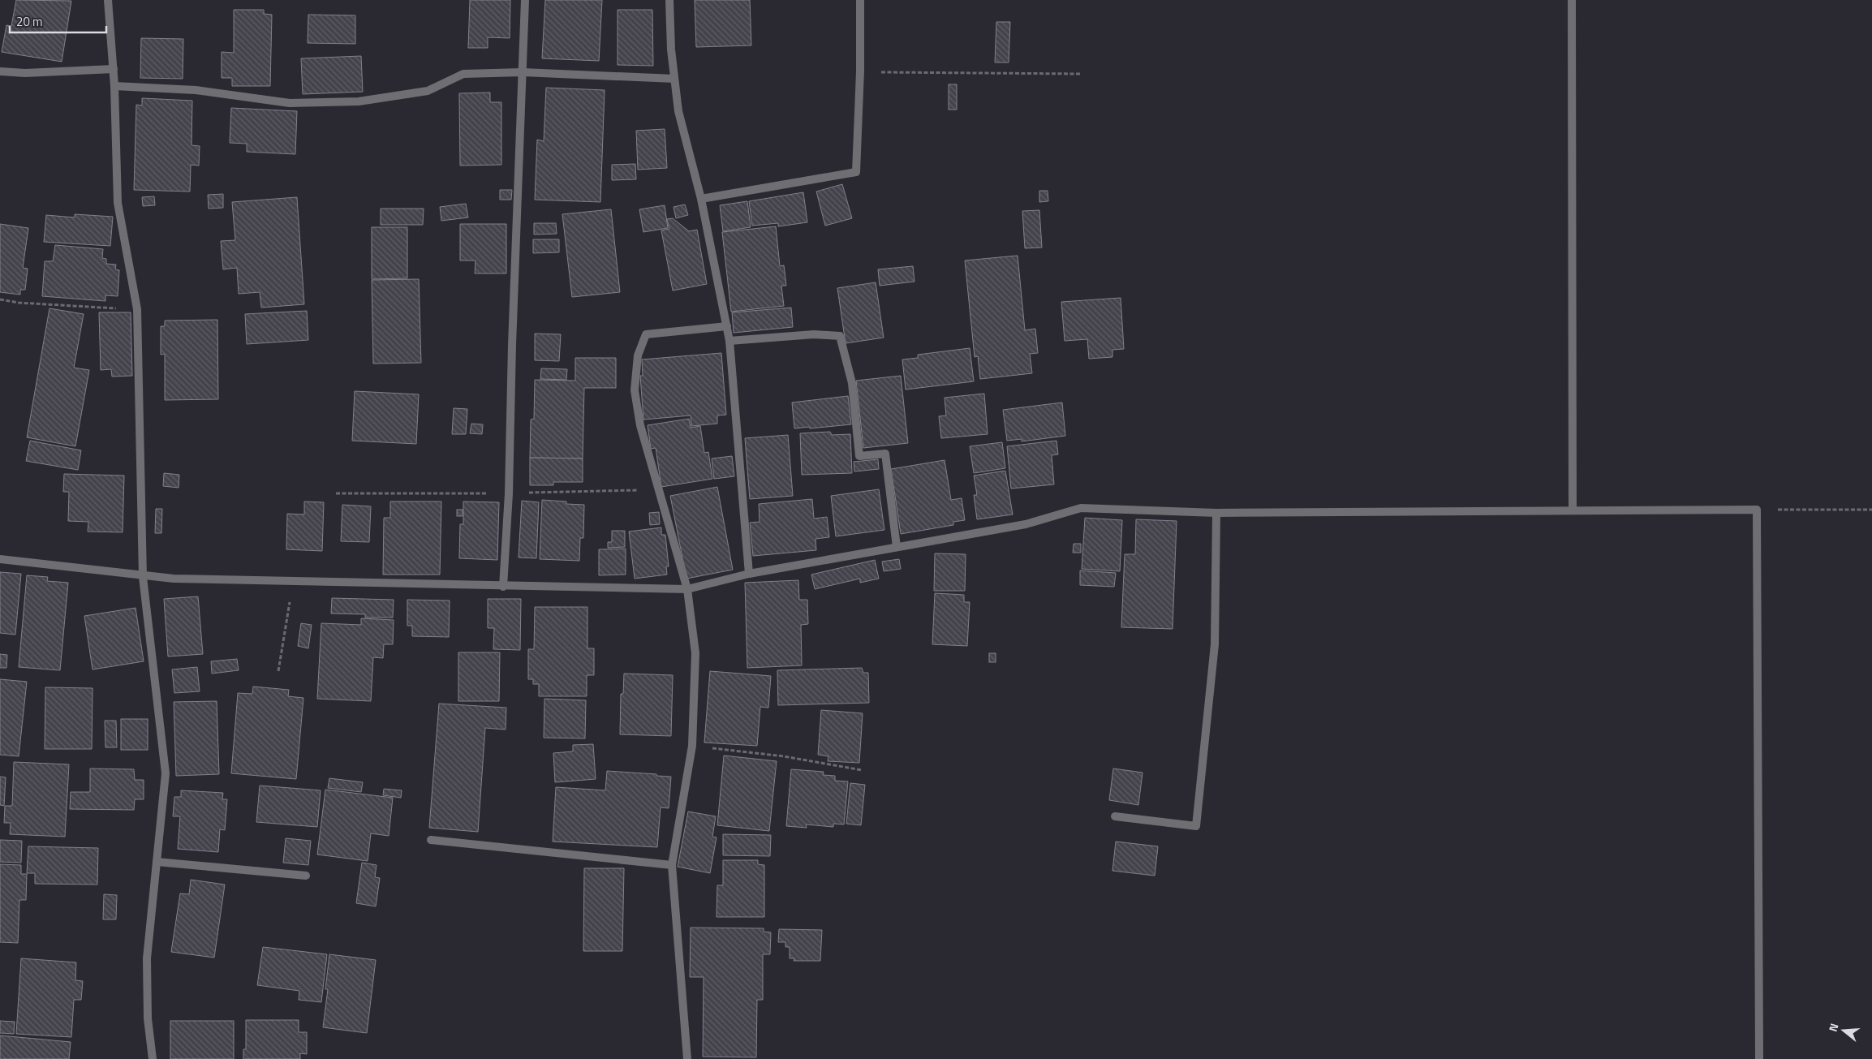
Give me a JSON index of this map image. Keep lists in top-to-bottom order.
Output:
{
  "scale_bar": "20 m",
  "north": "left"
}
